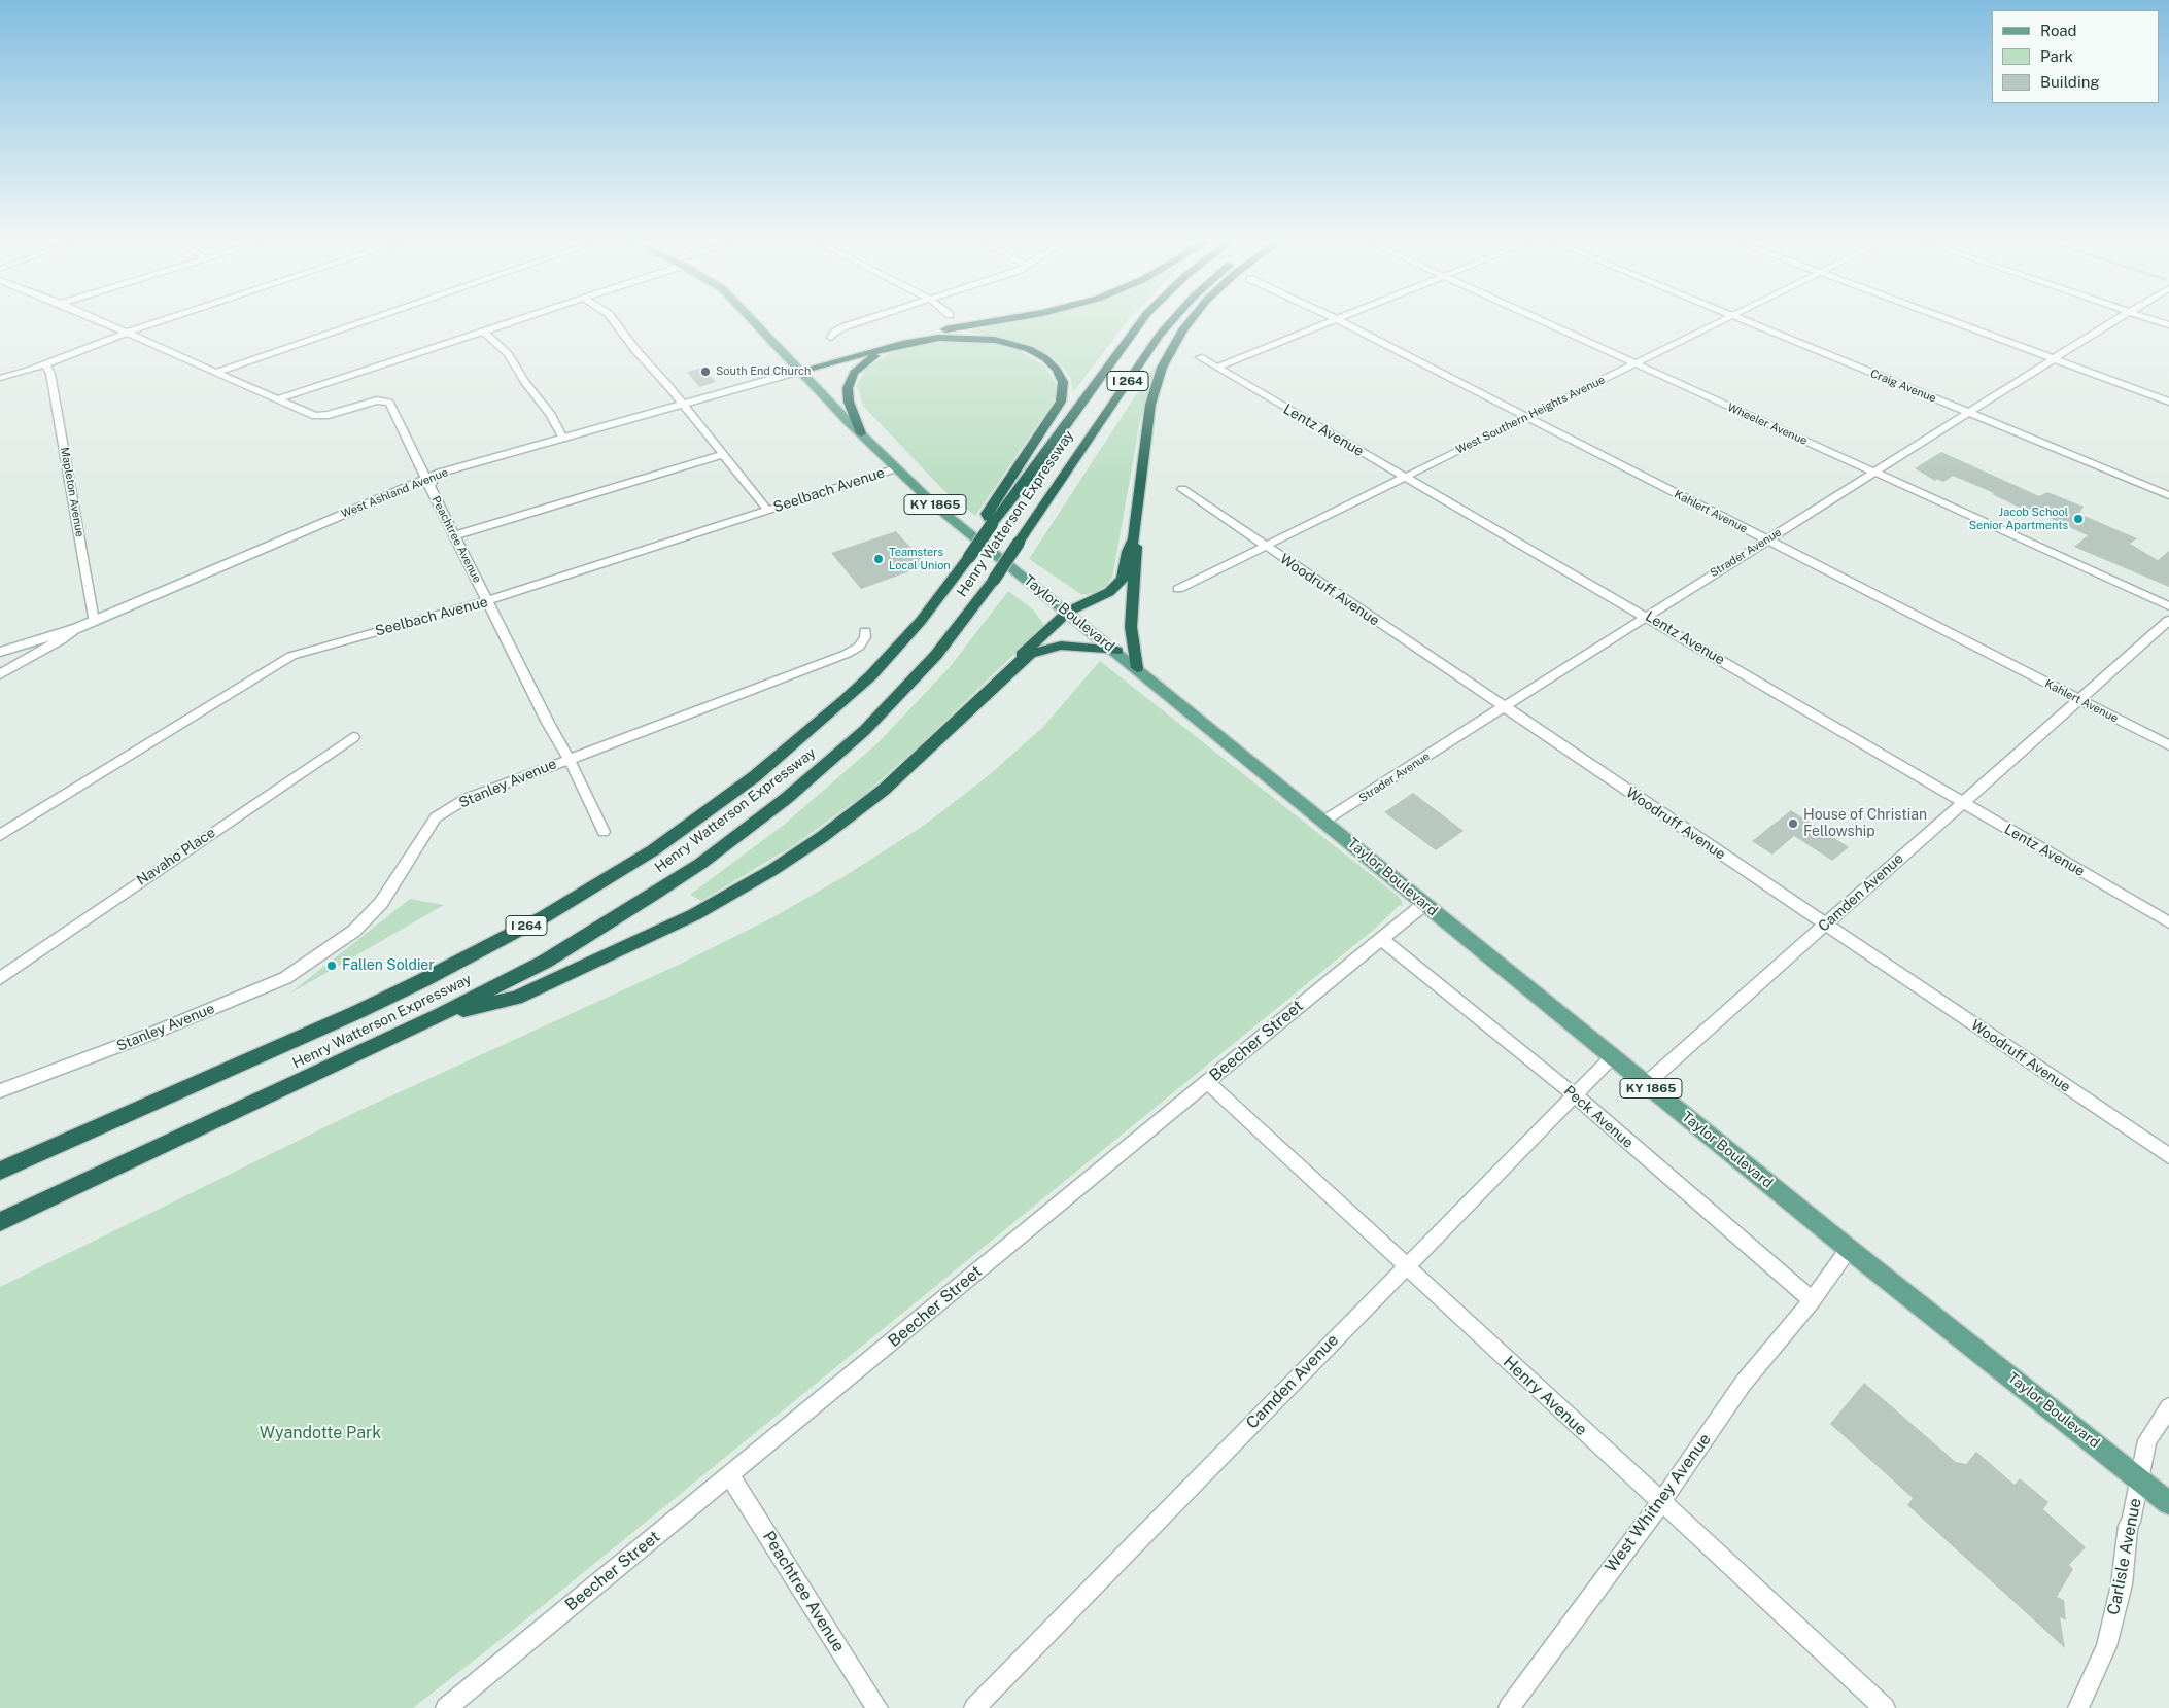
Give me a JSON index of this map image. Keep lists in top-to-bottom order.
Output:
{
  "streets": {
    "highway": ["I 264", "Henry Watterson Expressway"],
    "main road": ["KY 1865", "Taylor Boulevard"],
    "street": [
      "Craig Avenue",
      "West Southern Heights Avenue",
      "Wheeler Avenue",
      "Lentz Avenue",
      "Seelbach Avenue",
      "Mapleton Avenue",
      "West Ashland Avenue",
      "Kahlert Avenue",
      "Peachtree Avenue",
      "Strader Avenue",
      "Woodruff Avenue",
      "Stanley Avenue",
      "Navaho Place",
      "Camden Avenue",
      "Beecher Street",
      "Peck Avenue",
      "Henry Avenue",
      "West Whitney Avenue",
      "Carlisle Avenue"
    ]
  },
  "crossings": [
    ["Craig Avenue", "Strader Avenue"],
    ["West Southern Heights Avenue", "Wheeler Avenue"],
    ["West Southern Heights Avenue", "Lentz Avenue"],
    ["West Southern Heights Avenue", "Kahlert Avenue"],
    ["West Southern Heights Avenue", "Woodruff Avenue"],
    ["Wheeler Avenue", "Strader Avenue"],
    ["Lentz Avenue", "Strader Avenue"],
    ["Lentz Avenue", "Camden Avenue"],
    ["Seelbach Avenue", "Peachtree Avenue"],
    ["Seelbach Avenue", "Taylor Boulevard"],
    ["Mapleton Avenue", "West Ashland Avenue"],
    ["West Ashland Avenue", "Peachtree Avenue"],
    ["West Ashland Avenue", "Taylor Boulevard"],
    ["Kahlert Avenue", "Strader Avenue"],
    ["Kahlert Avenue", "Camden Avenue"],
    ["Peachtree Avenue", "Stanley Avenue"],
    ["Peachtree Avenue", "Beecher Street"],
    ["Strader Avenue", "Woodruff Avenue"],
    ["Strader Avenue", "Taylor Boulevard"],
    ["Woodruff Avenue", "Camden Avenue"],
    ["Taylor Boulevard", "Camden Avenue"],
    ["Taylor Boulevard", "Beecher Street"],
    ["Taylor Boulevard", "West Whitney Avenue"],
    ["Taylor Boulevard", "Carlisle Avenue"],
    ["Camden Avenue", "Peck Avenue"],
    ["Camden Avenue", "Henry Avenue"],
    ["Beecher Street", "Peck Avenue"],
    ["Beecher Street", "Henry Avenue"],
    ["Peck Avenue", "West Whitney Avenue"],
    ["Henry Avenue", "West Whitney Avenue"]
  ],
  "parks": ["Wyandotte Park"],
  "places": [
    "South End Church",
    "Jacob School Senior Apartments",
    "Teamsters Local Union",
    "House of Christian Fellowship",
    "Fallen Soldier"
  ],
  "legend": ["Road", "Park", "Building"]
}
